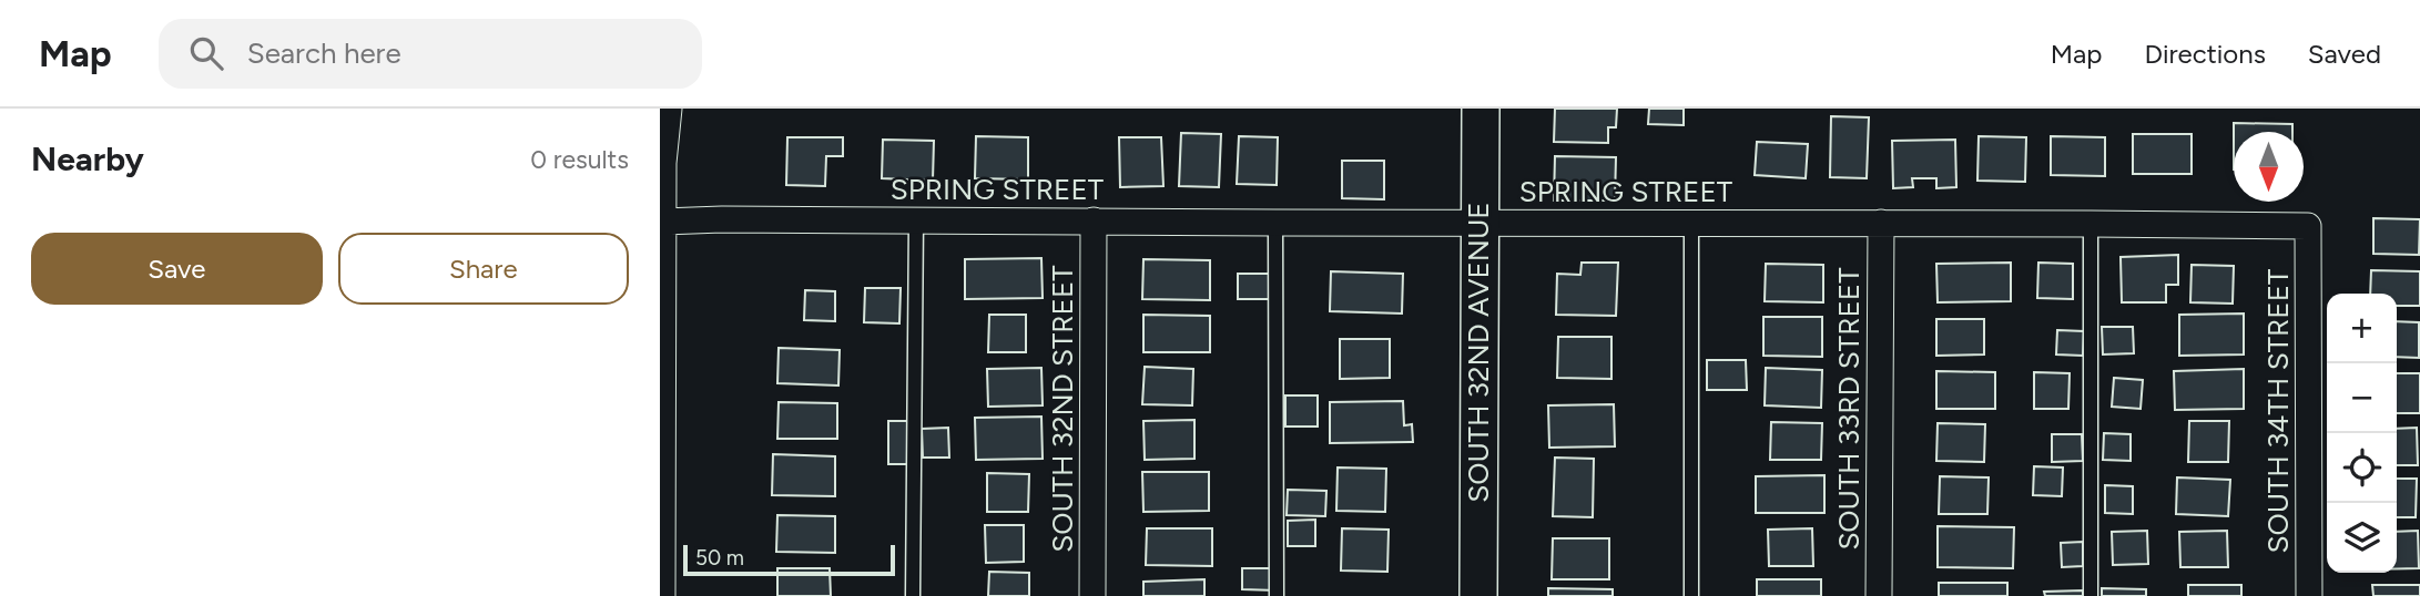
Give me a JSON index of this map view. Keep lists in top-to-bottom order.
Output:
{
  "streets": {
    "street": [
      "SPRING STREET",
      "SOUTH 32ND AVENUE",
      "SOUTH 32ND STREET",
      "SOUTH 33RD STREET",
      "SOUTH 34TH STREET"
    ]
  },
  "crossings": [
    ["SPRING STREET", "SOUTH 32ND AVENUE"],
    ["SPRING STREET", "SOUTH 32ND STREET"],
    ["SPRING STREET", "SOUTH 33RD STREET"],
    ["SPRING STREET", "SOUTH 34TH STREET"]
  ],
  "scale_bar": "50 m",
  "north": "bottom",
  "page": {
    "header": "Map",
    "search": "Search here",
    "nav": ["Map", "Directions", "Saved"],
    "heading": ["Nearby", "0 results"],
    "buttons": ["Save", "Share"],
    "map_buttons": ["+", "−"],
    "scale": "50 m"
  }
}
